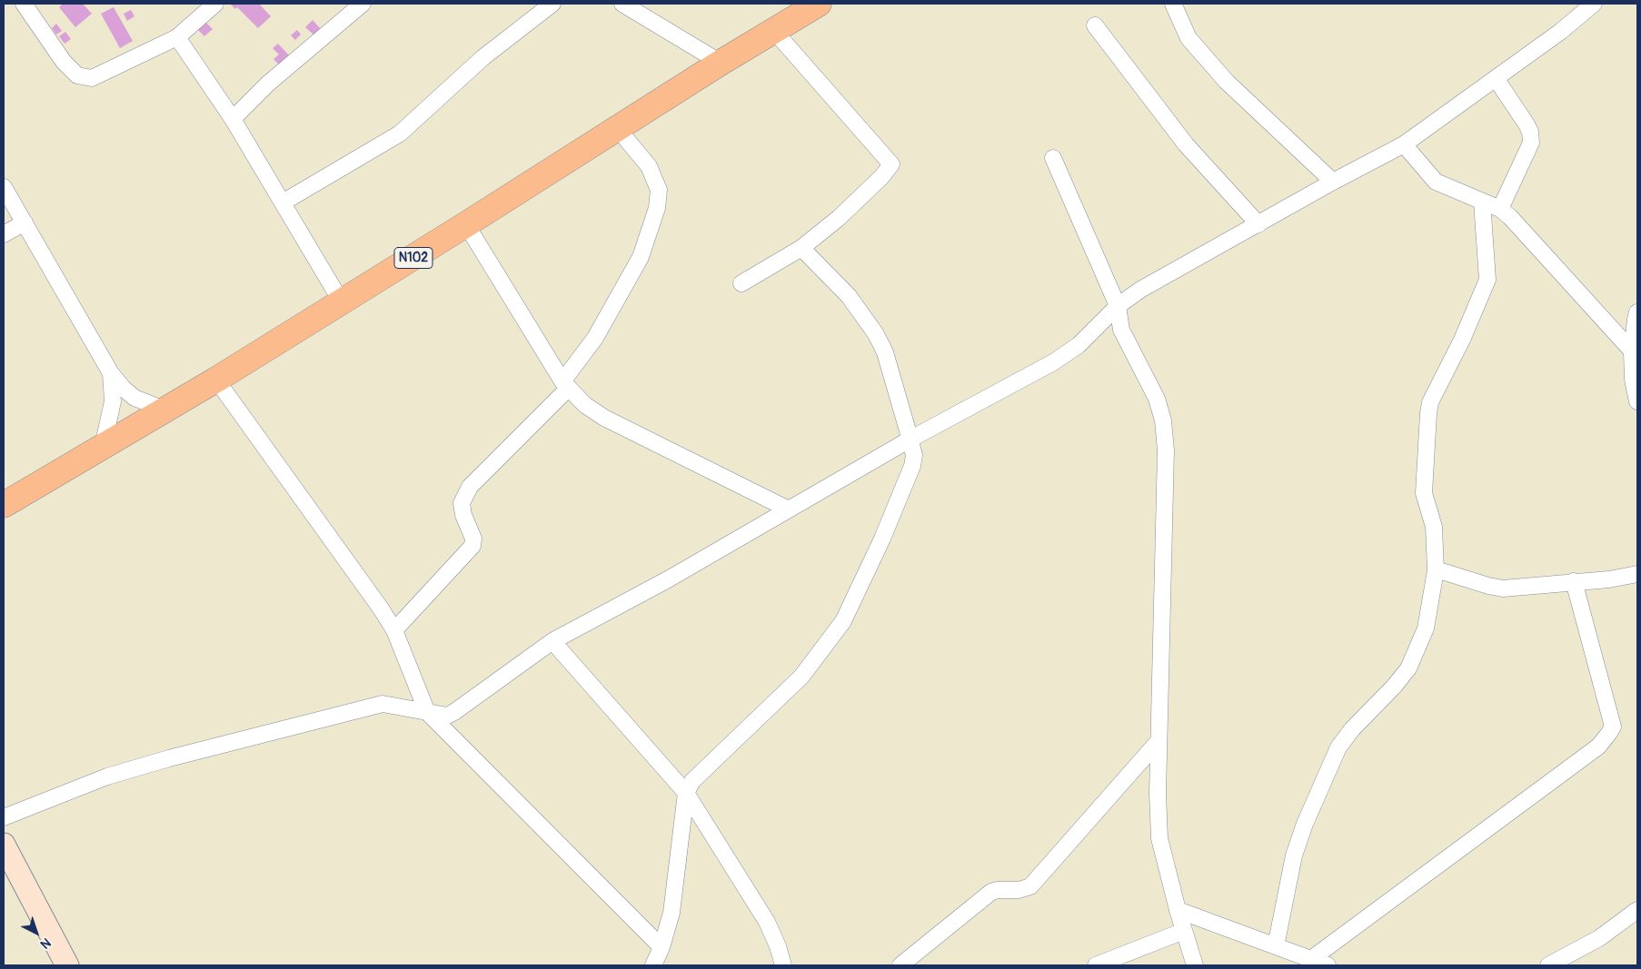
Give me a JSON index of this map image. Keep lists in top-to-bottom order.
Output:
{
  "streets": {
    "main road": ["N102"]
  },
  "north": "bottom right"
}
